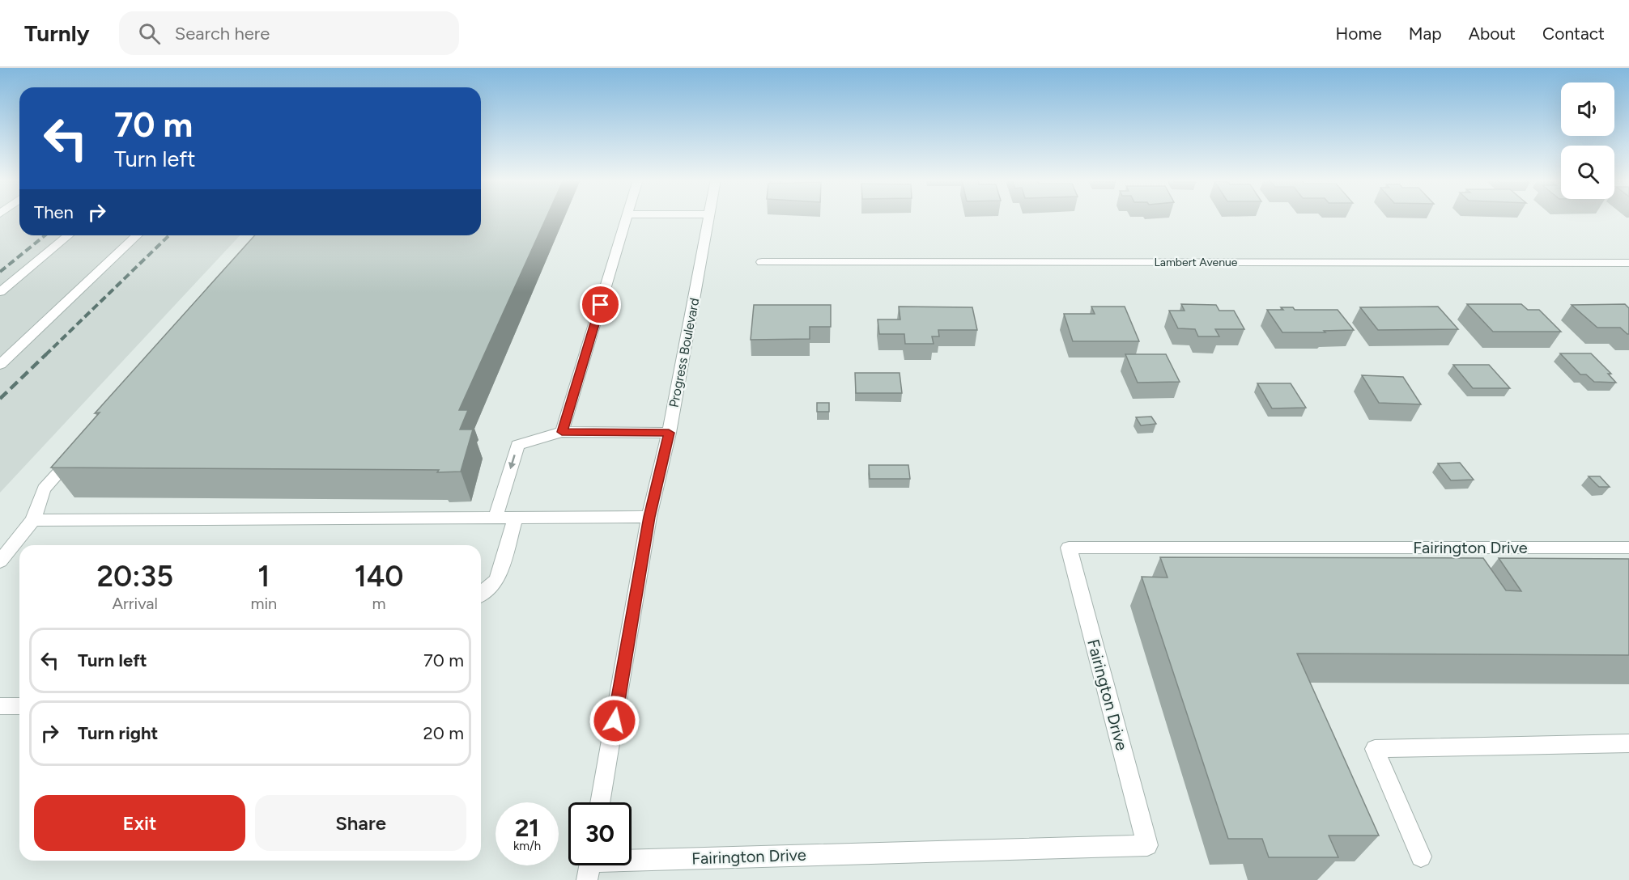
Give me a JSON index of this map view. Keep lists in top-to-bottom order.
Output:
{
  "streets": {
    "street": ["Lambert Avenue", "Progress Boulevard", "Fairington Drive"]
  },
  "page": {
    "header": "Turnly",
    "search": "Search here",
    "nav": [
      "Home",
      "Map",
      "About",
      "Contact"
    ],
    "turn": ["70 m", "Turn left"],
    "then": "Then",
    "eta": [
      "20:35",
      "Arrival",
      "1",
      "min",
      "140",
      "m"
    ],
    "list": [
      {
        "name": "Turn left",
        "value": "70 m"
      },
      {
        "name": "Turn right",
        "value": "20 m"
      }
    ],
    "buttons": ["Exit", "Share"],
    "speed": "21 km/h",
    "limit": "30"
  }
}
